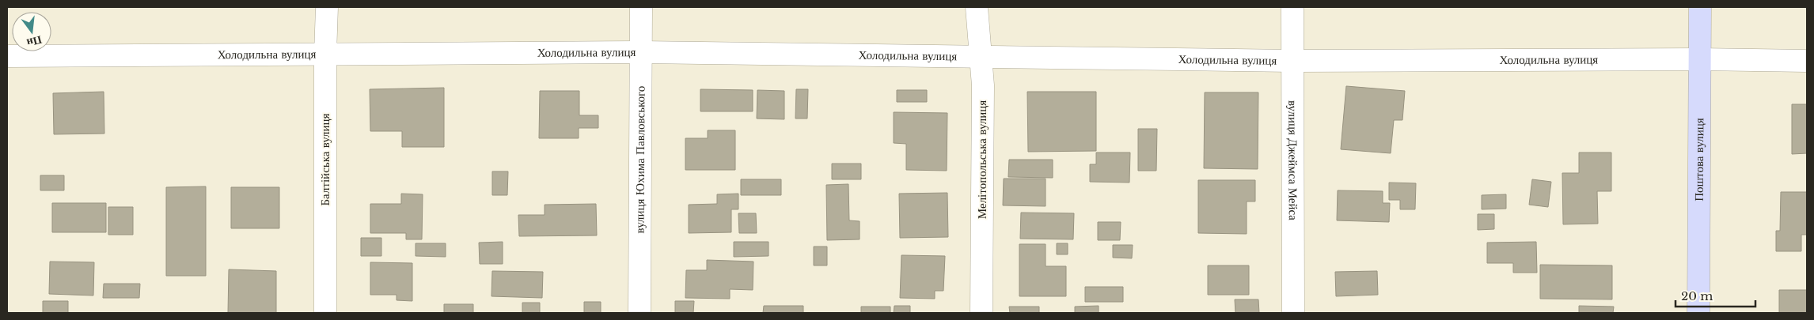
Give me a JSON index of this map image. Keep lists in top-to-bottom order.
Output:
{
  "streets": {
    "street": [
      "Холодильна вулиця",
      "Балтійська вулиця",
      "Мелітопольська вулиця",
      "вулиця Джеймса Мейса",
      "Поштова вулиця",
      "вулиця Юхима Павловського"
    ]
  },
  "crossings": [
    ["Холодильна вулиця", "Балтійська вулиця"],
    ["Холодильна вулиця", "Мелітопольська вулиця"],
    ["Холодильна вулиця", "вулиця Джеймса Мейса"],
    ["Холодильна вулиця", "Поштова вулиця"],
    ["Холодильна вулиця", "вулиця Юхима Павловського"]
  ],
  "scale_bar": "20 m",
  "north": "bottom"
}
